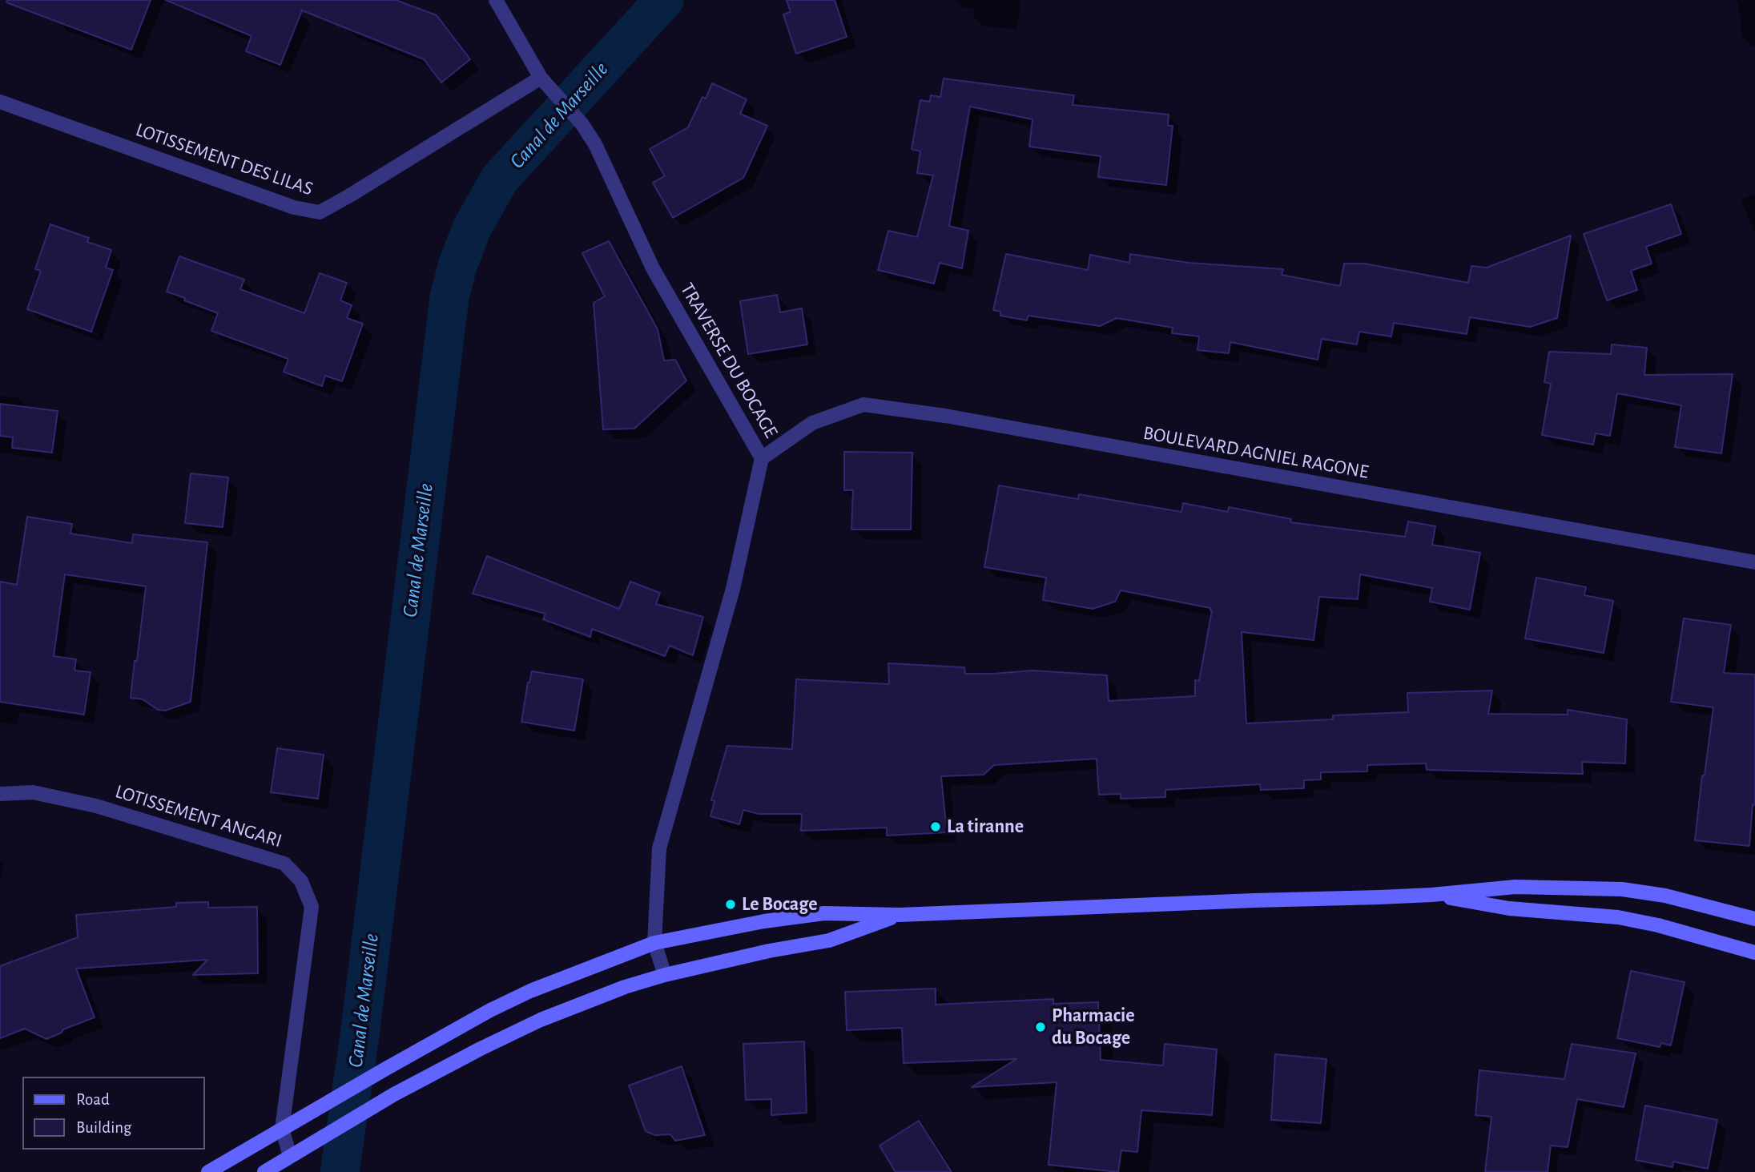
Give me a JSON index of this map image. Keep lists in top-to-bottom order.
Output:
{
  "streets": {
    "street": [
      "LOTISSEMENT DES LILAS",
      "TRAVERSE DU BOCAGE",
      "BOULEVARD AGNIEL RAGONE",
      "LOTISSEMENT ANGARI"
    ]
  },
  "crossings": [
    ["LOTISSEMENT DES LILAS", "TRAVERSE DU BOCAGE"],
    ["TRAVERSE DU BOCAGE", "BOULEVARD AGNIEL RAGONE"]
  ],
  "water": ["Canal de Marseille"],
  "places": ["La tiranne", "Le Bocage", "Pharmacie du Bocage"],
  "legend": ["Road", "Building"]
}
